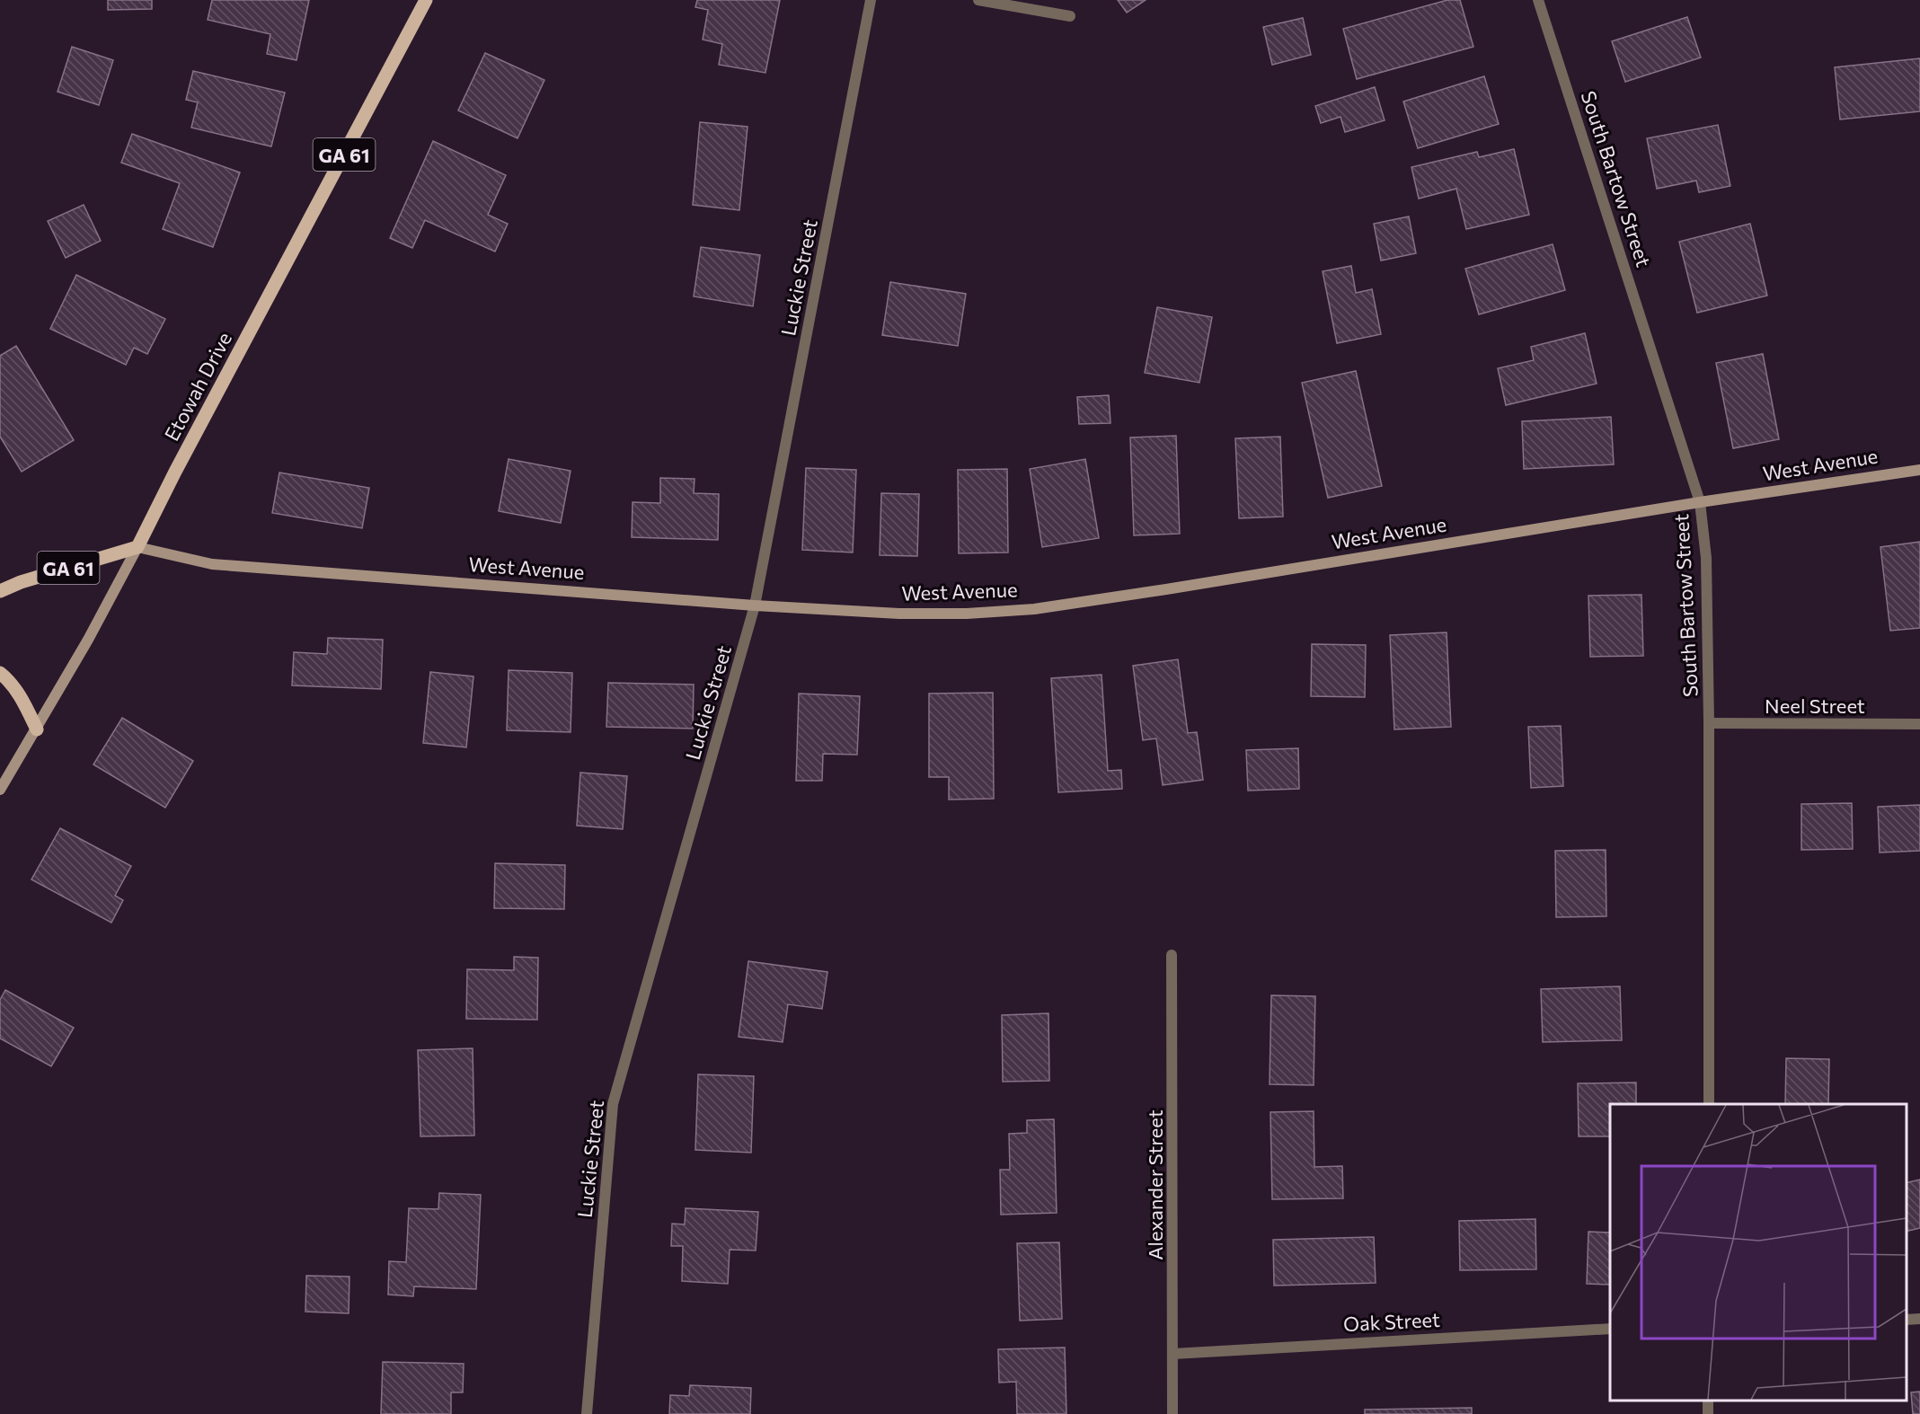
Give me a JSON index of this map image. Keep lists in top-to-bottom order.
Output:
{
  "streets": {
    "main road": ["GA 61", "Etowah Drive", "West Avenue"],
    "street": [
      "South Bartow Street",
      "Luckie Street",
      "Neel Street",
      "Alexander Street",
      "Oak Street"
    ]
  },
  "crossings": [
    ["South Bartow Street", "West Avenue"],
    ["South Bartow Street", "Neel Street"],
    ["Luckie Street", "West Avenue"],
    ["Etowah Drive", "West Avenue"],
    ["Alexander Street", "Oak Street"]
  ]
}
